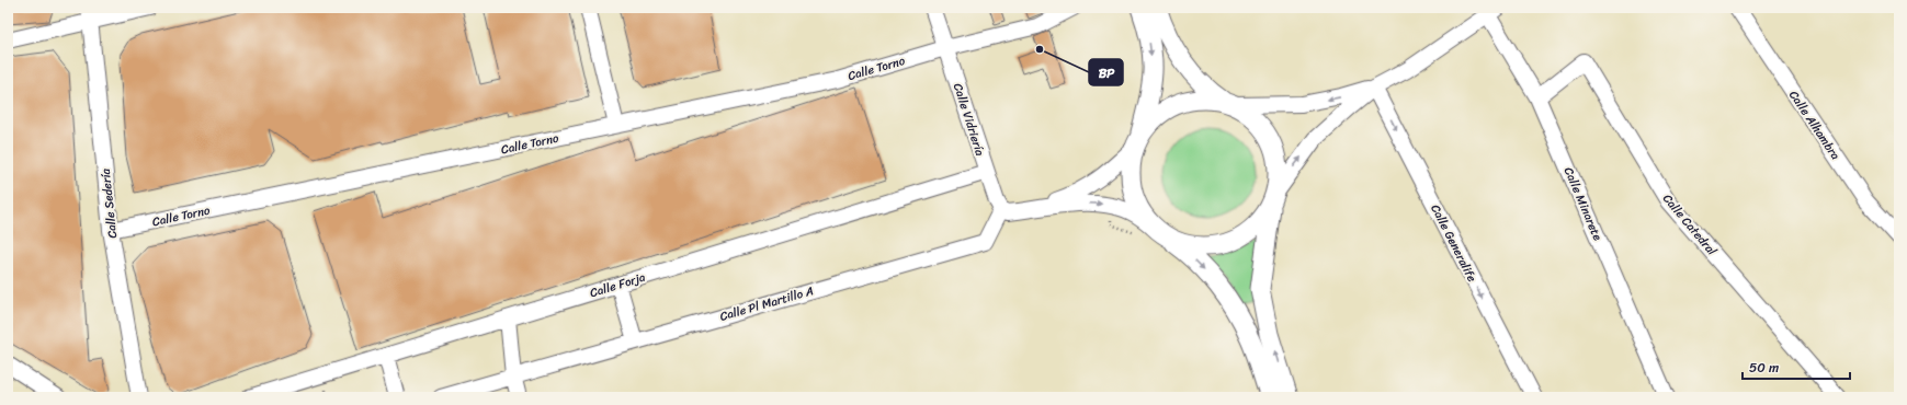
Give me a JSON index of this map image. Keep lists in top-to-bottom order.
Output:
{
  "streets": {
    "street": [
      "Calle Torno",
      "Calle Vidriería",
      "Calle Alhambra",
      "Calle Sedería",
      "Calle Minarete",
      "Calle Catedral",
      "Calle Generalife",
      "Calle Forja",
      "Calle Pl Martillo A"
    ]
  },
  "crossings": [
    ["Calle Torno", "Calle Vidriería"],
    ["Calle Torno", "Calle Sedería"],
    ["Calle Vidriería", "Calle Forja"],
    ["Calle Vidriería", "Calle Pl Martillo A"],
    ["Calle Minarete", "Calle Catedral"]
  ],
  "one_way": ["Calle Generalife"],
  "places": ["BP"],
  "scale_bar": "50 m"
}
